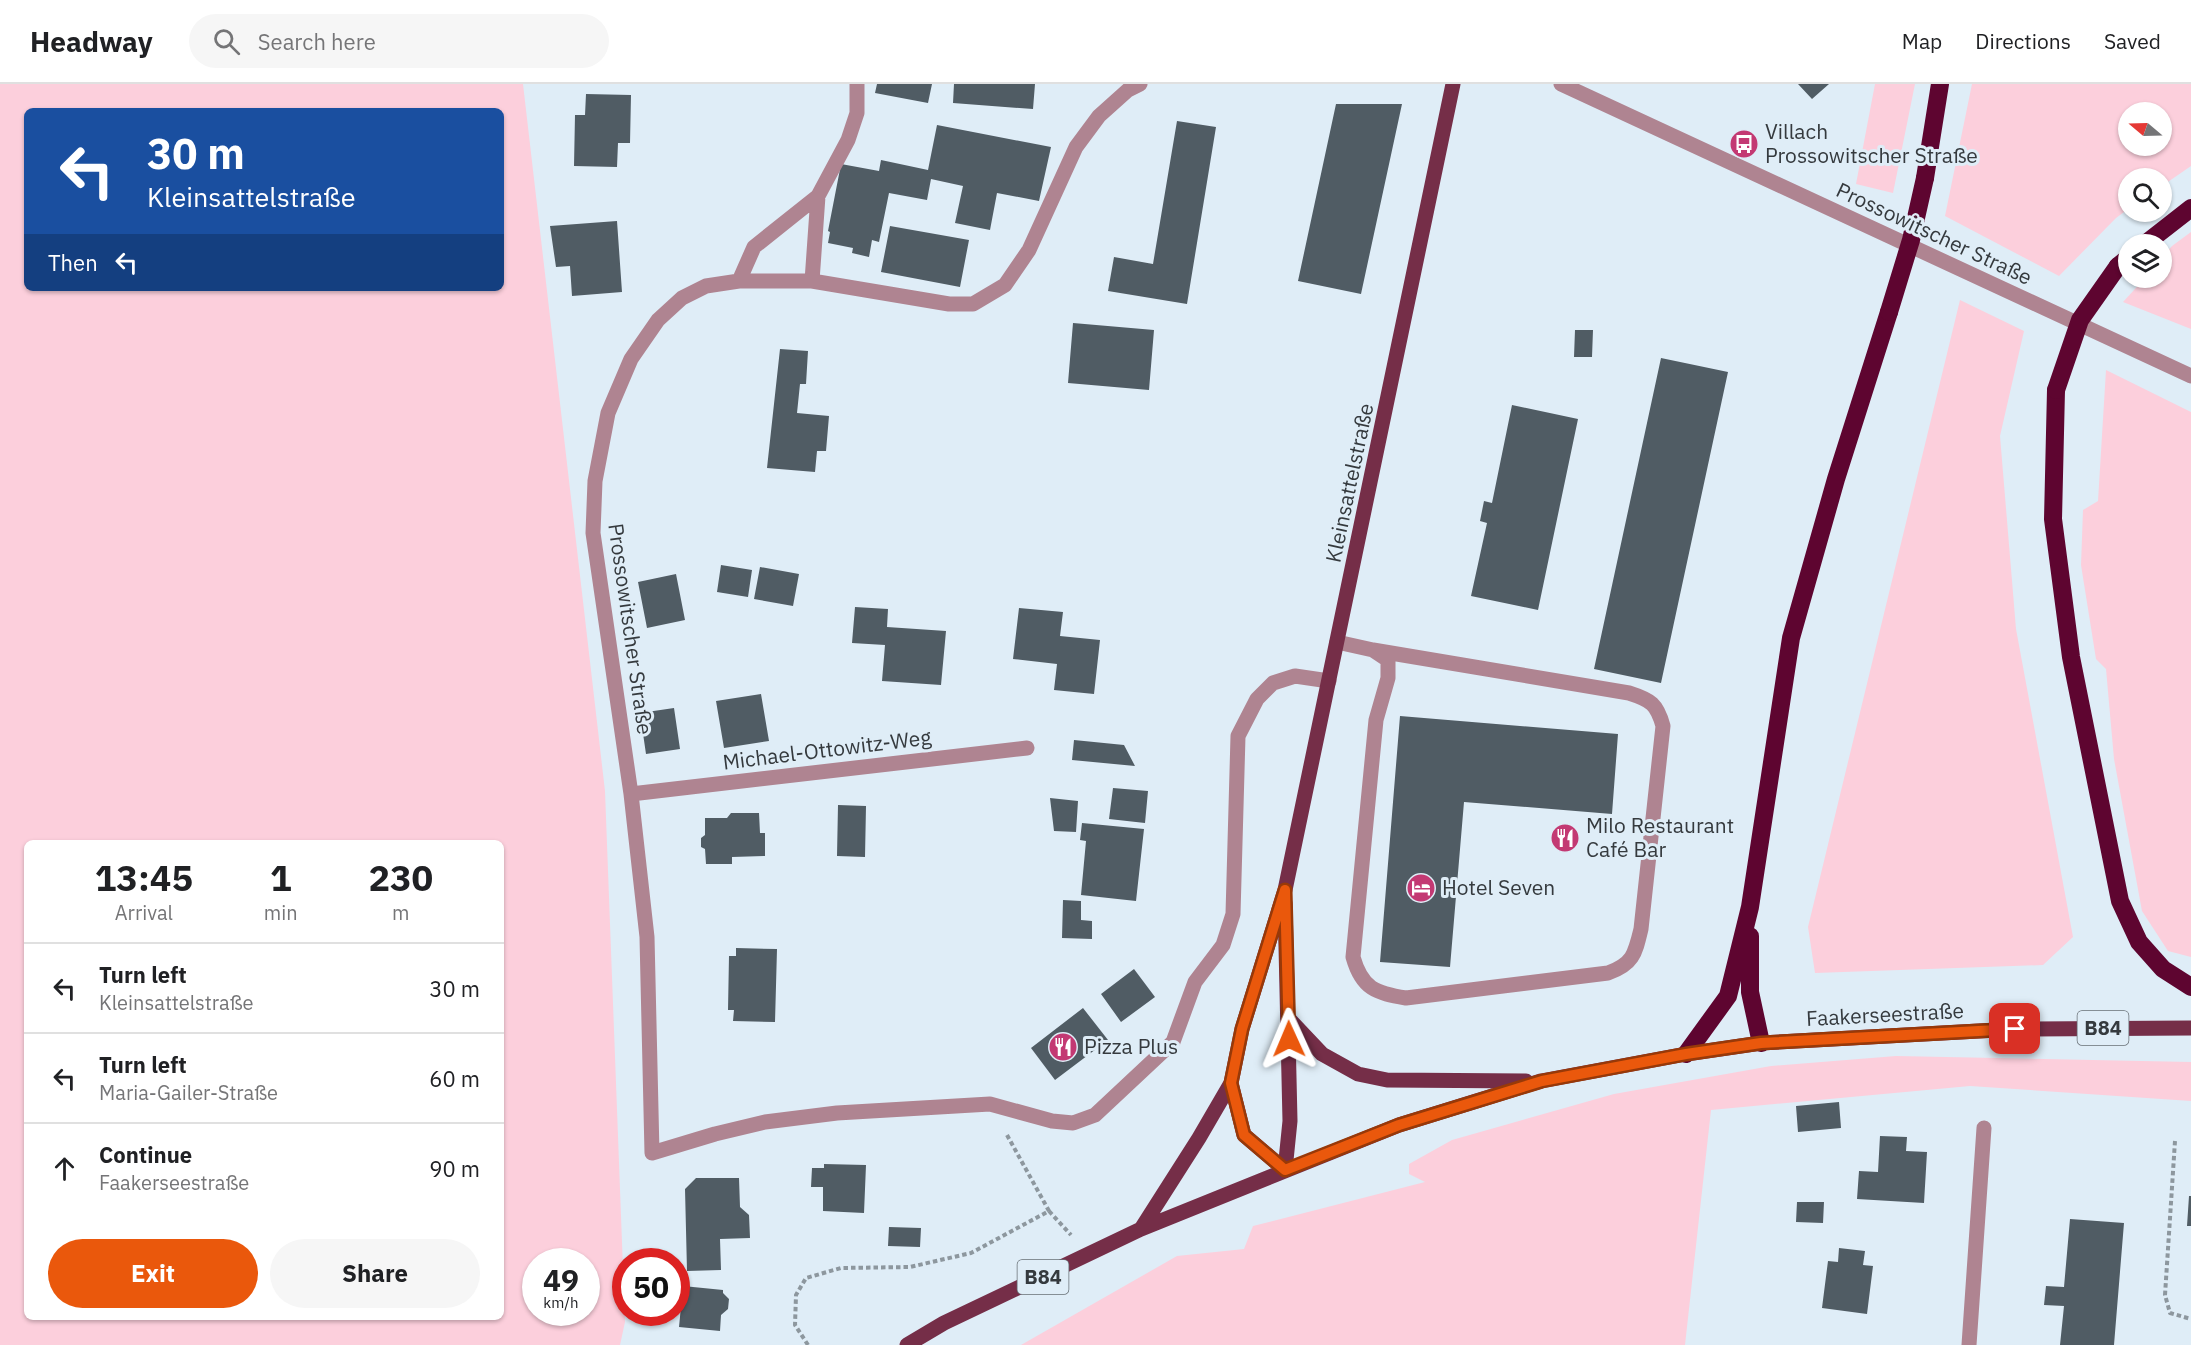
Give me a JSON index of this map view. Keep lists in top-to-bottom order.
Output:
{
  "streets": {
    "main road": ["Kleinsattelstraße", "Faakerseestraße", "B84"],
    "street": ["Prossowitscher Straße", "Michael-Ottowitz-Weg"]
  },
  "crossings": [
    ["Prossowitscher Straße", "Michael-Ottowitz-Weg"],
    ["Kleinsattelstraße", "B84"],
    ["Faakerseestraße", "B84"]
  ],
  "places": {
    "bus stop": ["Villach Prossowitscher Straße"],
    "restaurant": ["Milo Restaurant Café Bar", "Pizza Plus"],
    "hotel": ["Hotel Seven"]
  },
  "north": "left",
  "page": {
    "header": "Headway",
    "search": "Search here",
    "nav": ["Map", "Directions", "Saved"],
    "turn": ["30 m", "Kleinsattelstraße"],
    "then": "Then",
    "eta": [
      "13:45",
      "Arrival",
      "1",
      "min",
      "230",
      "m"
    ],
    "list": [
      {
        "name": "Turn left",
        "note": "Kleinsattelstraße",
        "value": "30 m"
      },
      {
        "name": "Turn left",
        "note": "Maria-Gailer-Straße",
        "value": "60 m"
      },
      {
        "name": "Continue",
        "note": "Faakerseestraße",
        "value": "90 m"
      }
    ],
    "buttons": ["Exit", "Share"],
    "speed": "49 km/h",
    "limit": "50"
  }
}
